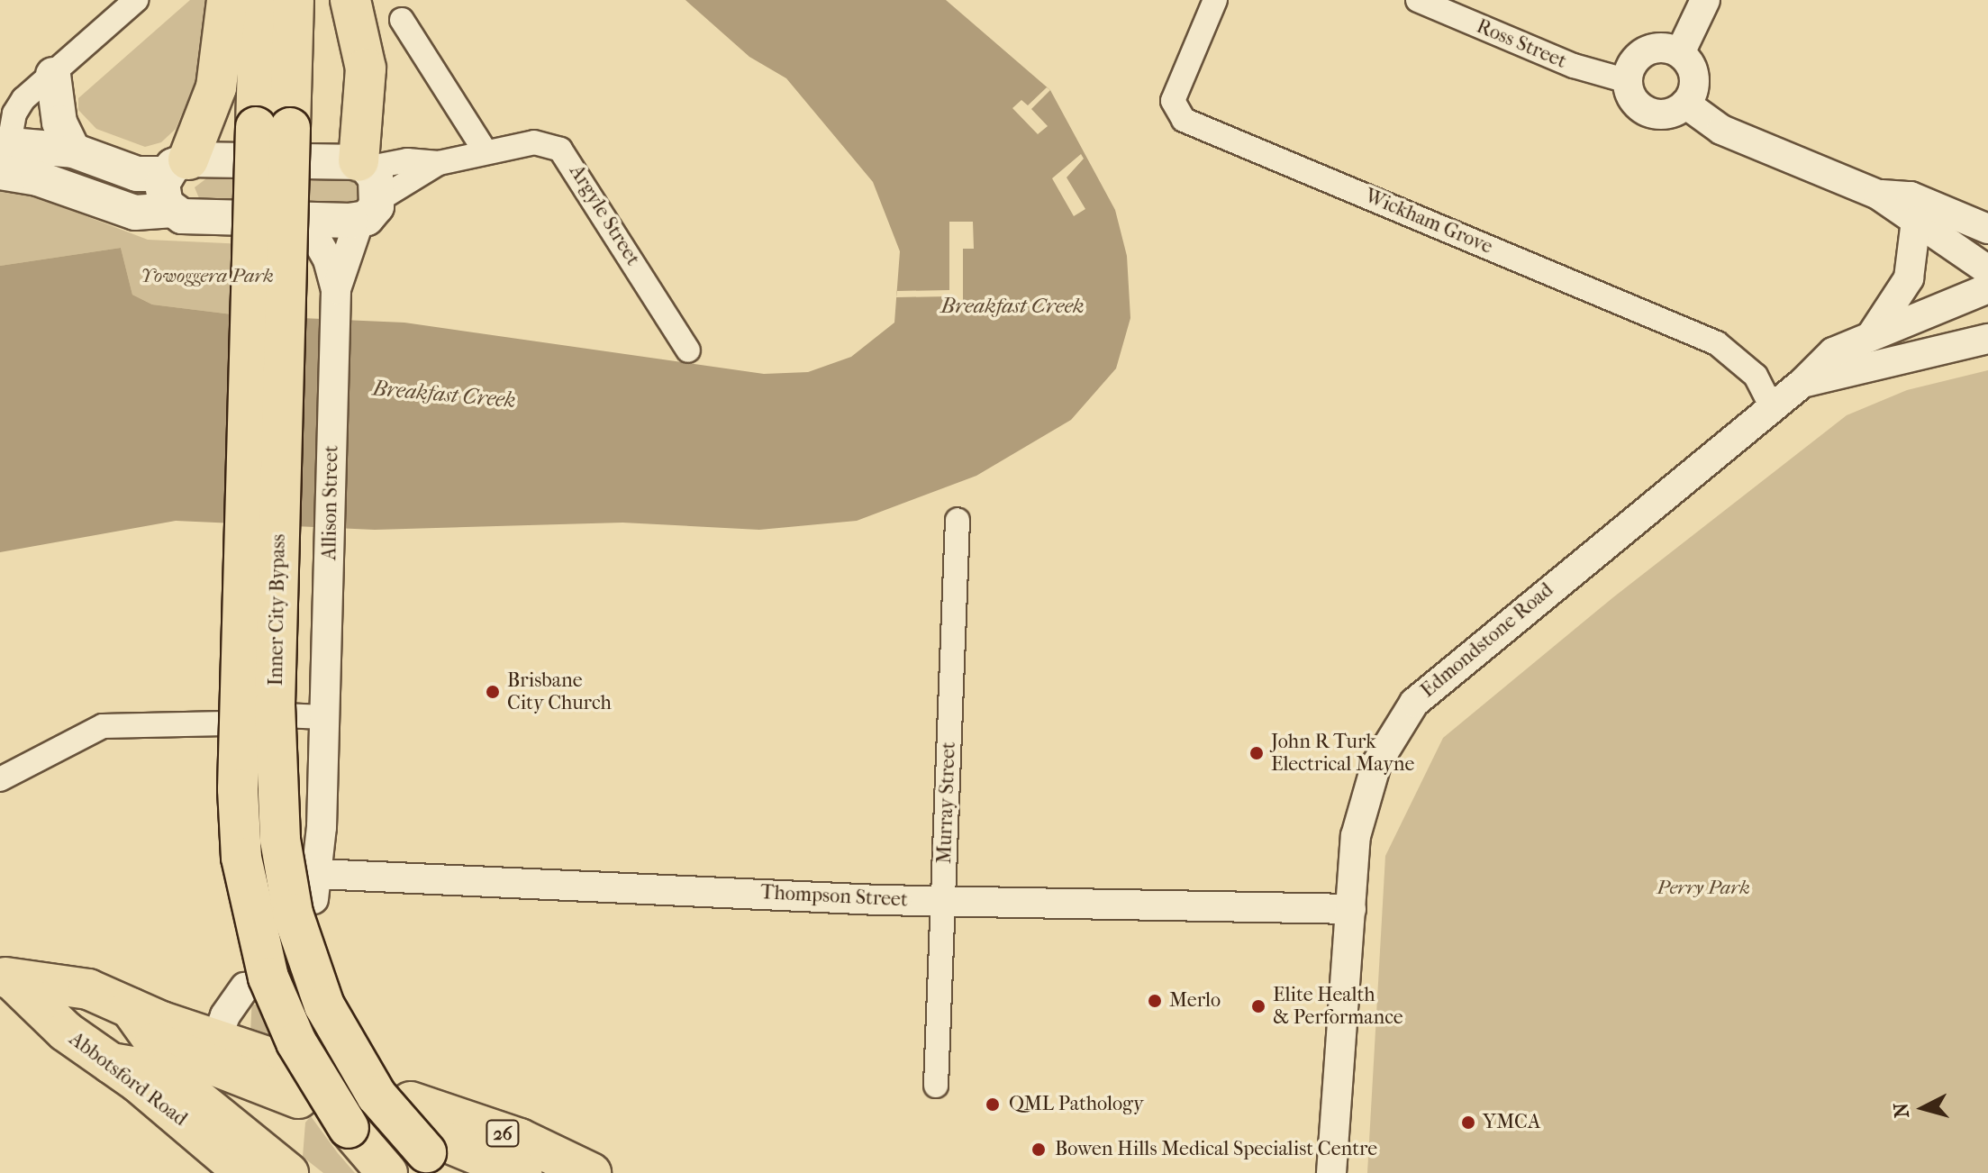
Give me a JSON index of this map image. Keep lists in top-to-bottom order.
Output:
{
  "streets": {
    "highway": ["Inner City Bypass", "Abbotsford Road", "26"],
    "street": [
      "Ross Street",
      "Argyle Street",
      "Wickham Grove",
      "Allison Street",
      "Edmondstone Road",
      "Murray Street",
      "Thompson Street"
    ]
  },
  "crossings": [
    ["Argyle Street", "Allison Street"],
    ["Wickham Grove", "Edmondstone Road"],
    ["Allison Street", "Thompson Street"],
    ["Edmondstone Road", "Thompson Street"],
    ["Murray Street", "Thompson Street"]
  ],
  "water": ["Breakfast Creek"],
  "parks": ["Yowoggera Park", "Perry Park"],
  "places": [
    "Brisbane City Church",
    "John R Turk Electrical Mayne",
    "Merlo",
    "Elite Health & Performance",
    "QML Pathology",
    "YMCA",
    "Bowen Hills Medical Specialist Centre"
  ],
  "north": "left"
}
